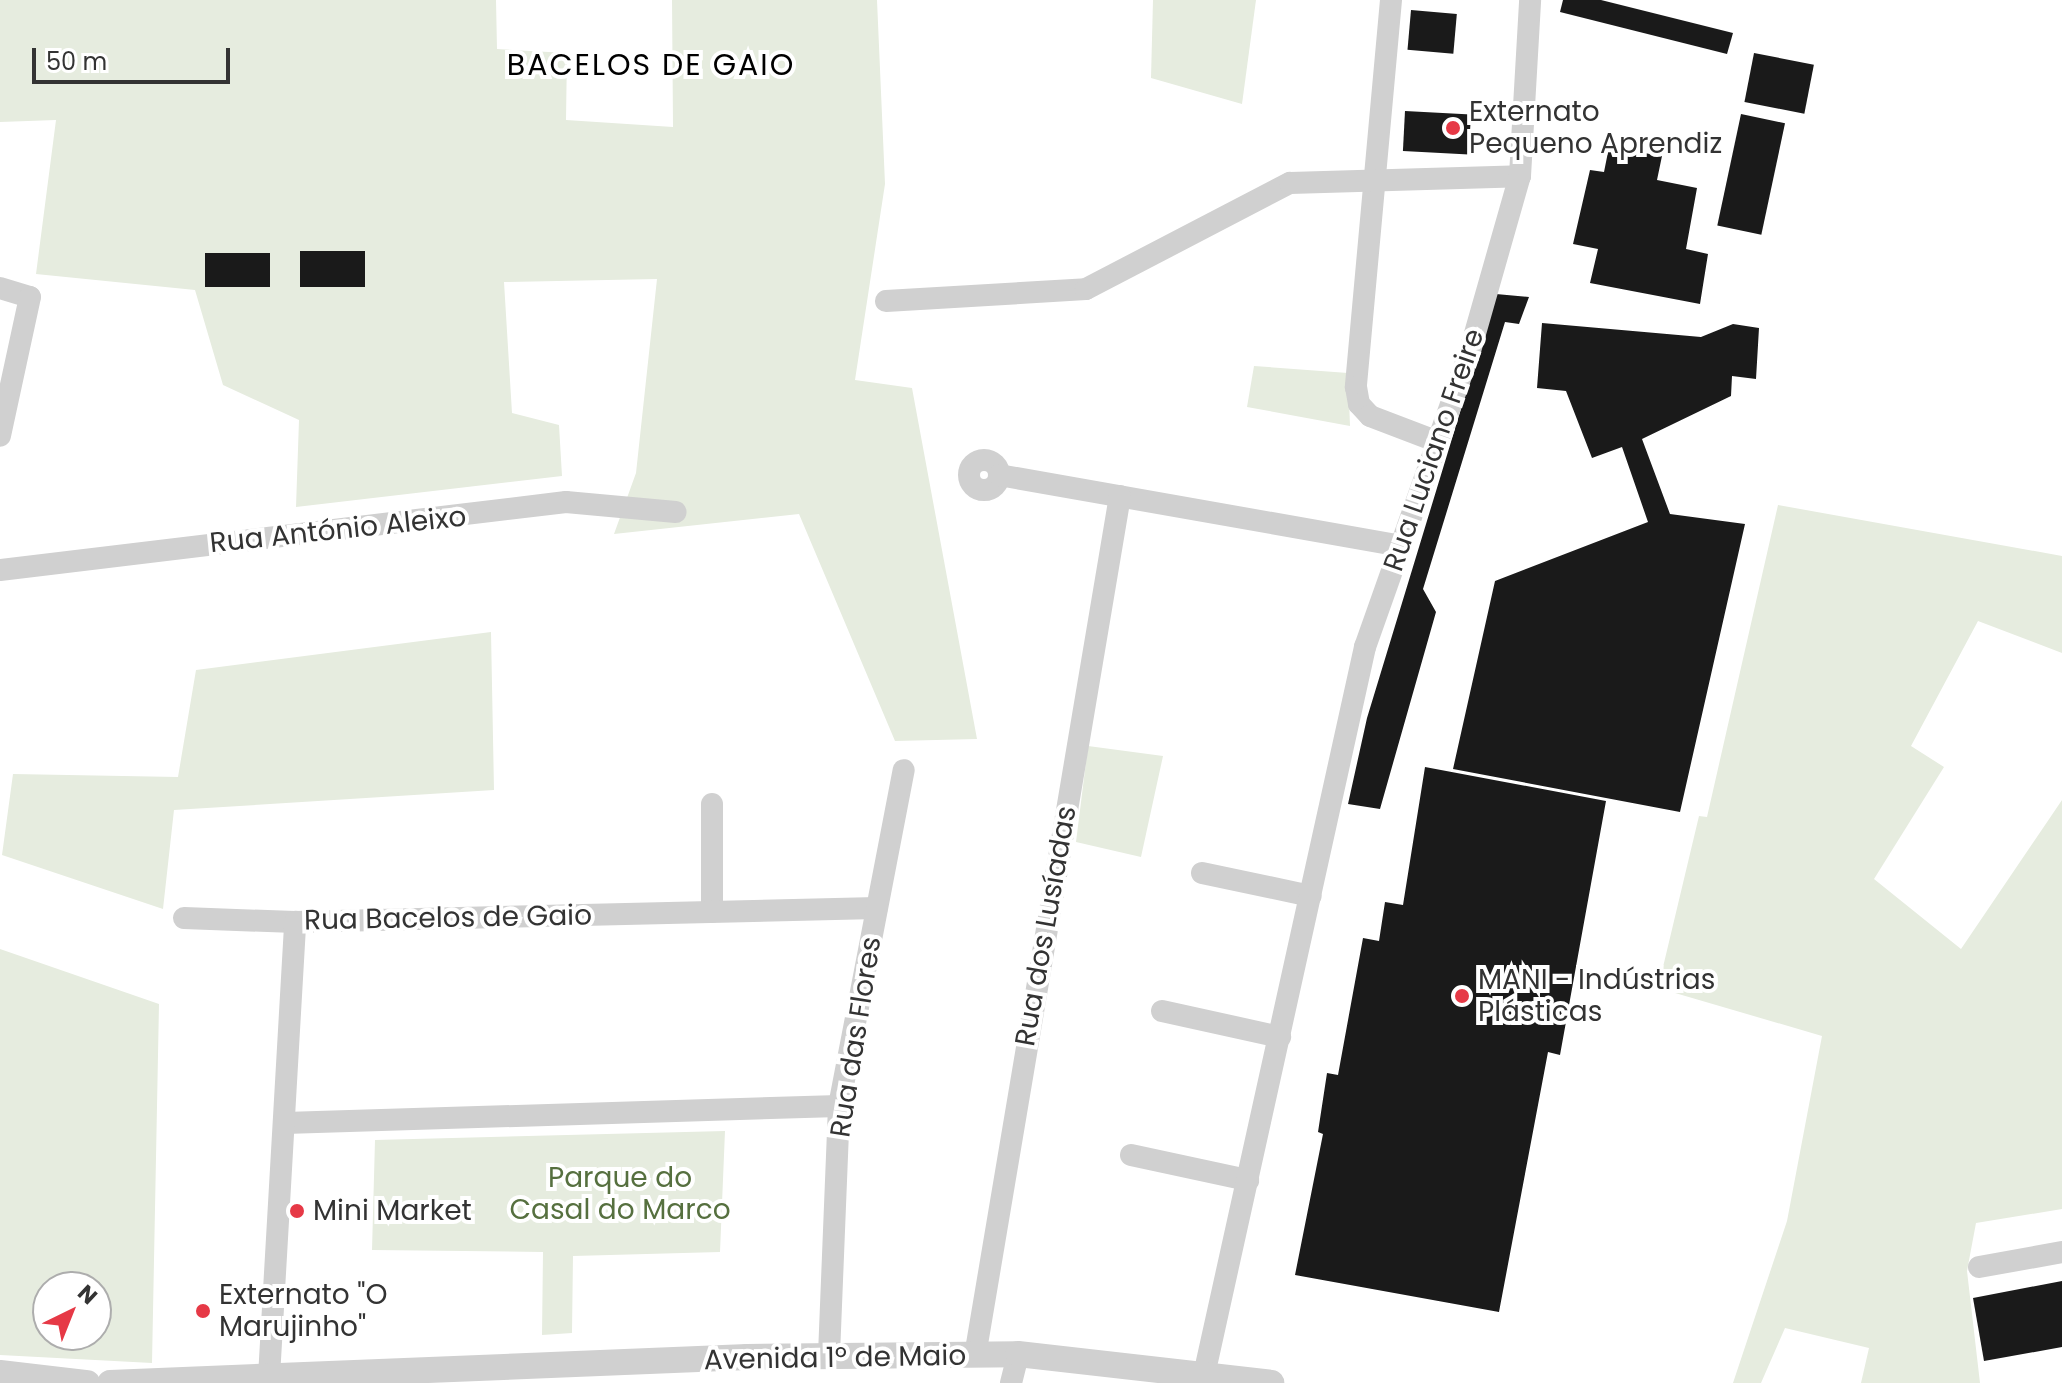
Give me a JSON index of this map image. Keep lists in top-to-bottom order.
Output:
{
  "streets": {
    "street": [
      "Rua Luciano Freire",
      "Rua António Aleixo",
      "Rua Bacelos de Gaio",
      "Rua dos Lusíadas",
      "Rua das Flores",
      "Avenida 1º de Maio"
    ]
  },
  "crossings": [
    ["Rua Luciano Freire", "Avenida 1º de Maio"],
    ["Rua Bacelos de Gaio", "Rua das Flores"],
    ["Rua dos Lusíadas", "Avenida 1º de Maio"],
    ["Rua das Flores", "Avenida 1º de Maio"]
  ],
  "districts": ["BACELOS DE GAIO"],
  "parks": ["Parque do Casal do Marco"],
  "places": [
    "Externato Pequeno Aprendiz",
    "MANI - Indústrias Plásticas",
    "Mini Market",
    "Externato \"O Marujinho\""
  ],
  "scale_bar": "50 m",
  "north": "top right"
}
